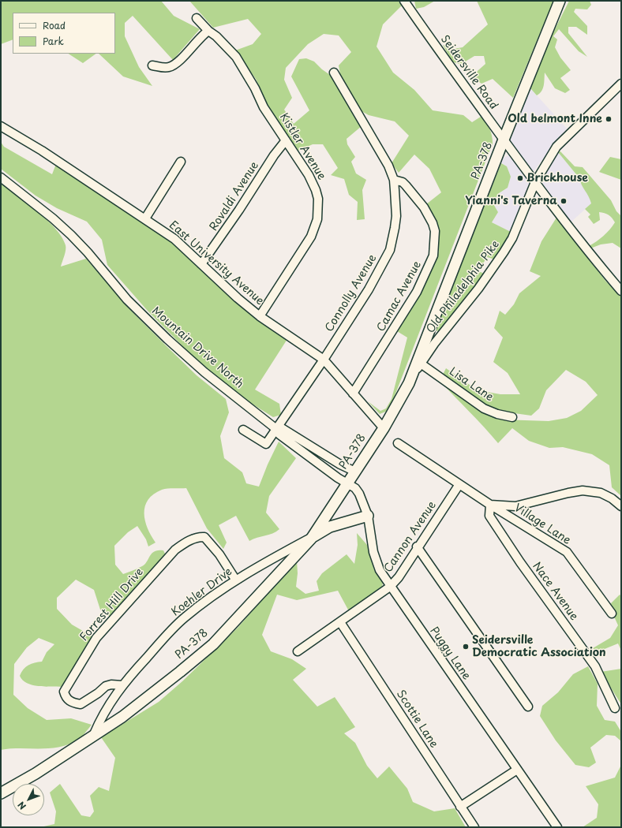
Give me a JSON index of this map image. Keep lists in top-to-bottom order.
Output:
{
  "streets": {
    "main road": ["PA-378"],
    "street": [
      "Seidersville Road",
      "Kistler Avenue",
      "Rovaldi Avenue",
      "East University Avenue",
      "Old Philadelphia Pike",
      "Connolly Avenue",
      "Camac Avenue",
      "Mountain Drive North",
      "Lisa Lane",
      "Village Lane",
      "Cannon Avenue",
      "Nace Avenue",
      "Koehler Drive",
      "Forrest Hill Drive",
      "Puggy Lane",
      "Scottie Lane"
    ]
  },
  "crossings": [
    ["Seidersville Road", "PA-378"],
    ["Seidersville Road", "Old Philadelphia Pike"],
    ["Kistler Avenue", "Rovaldi Avenue"],
    ["Kistler Avenue", "East University Avenue"],
    ["PA-378", "East University Avenue"],
    ["PA-378", "Old Philadelphia Pike"],
    ["PA-378", "Mountain Drive North"],
    ["PA-378", "Koehler Drive"],
    ["PA-378", "Puggy Lane"],
    ["Rovaldi Avenue", "East University Avenue"],
    ["East University Avenue", "Connolly Avenue"],
    ["East University Avenue", "Camac Avenue"],
    ["Old Philadelphia Pike", "Lisa Lane"],
    ["Connolly Avenue", "Camac Avenue"],
    ["Connolly Avenue", "Mountain Drive North"],
    ["Mountain Drive North", "Puggy Lane"],
    ["Village Lane", "Cannon Avenue"],
    ["Village Lane", "Nace Avenue"],
    ["Cannon Avenue", "Puggy Lane"],
    ["Cannon Avenue", "Scottie Lane"],
    ["Koehler Drive", "Forrest Hill Drive"]
  ],
  "places": [
    "Old belmont Inne",
    "Brickhouse",
    "Yianni's Taverna",
    "Seidersville Democratic Association"
  ],
  "legend": ["Road", "Park"],
  "north": "bottom left"
}
